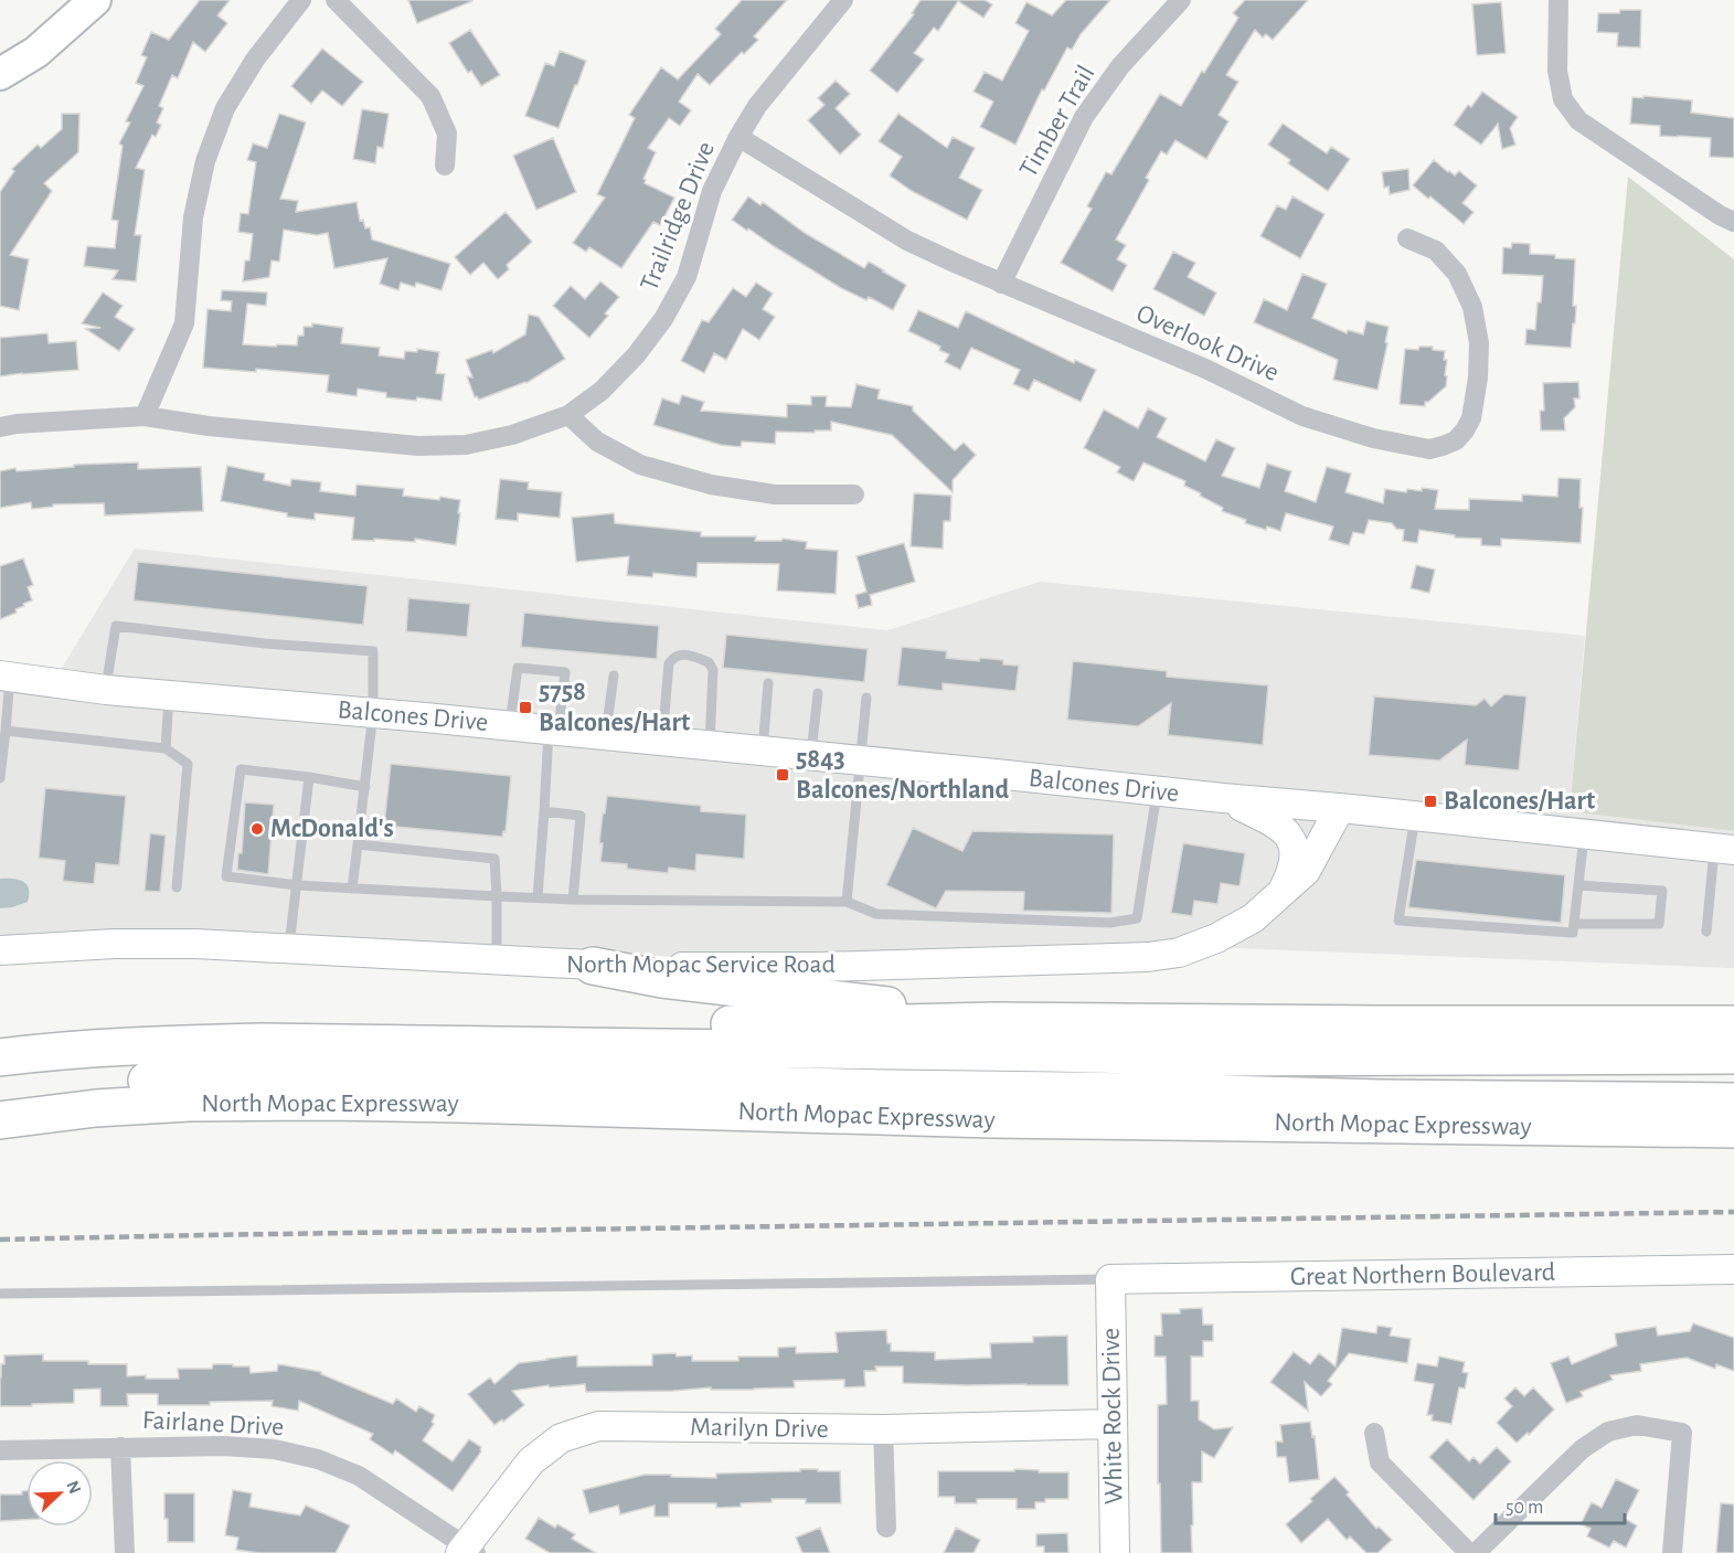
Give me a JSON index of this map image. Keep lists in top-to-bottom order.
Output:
{
  "streets": {
    "highway": ["North Mopac Expressway"],
    "street": [
      "Timber Trail",
      "Trailridge Drive",
      "Overlook Drive",
      "Balcones Drive",
      "North Mopac Service Road",
      "Great Northern Boulevard",
      "White Rock Drive",
      "Fairlane Drive",
      "Marilyn Drive"
    ]
  },
  "crossings": [
    ["Timber Trail", "Overlook Drive"],
    ["Trailridge Drive", "Overlook Drive"],
    ["Balcones Drive", "North Mopac Service Road"],
    ["Great Northern Boulevard", "White Rock Drive"],
    ["White Rock Drive", "Marilyn Drive"],
    ["Fairlane Drive", "Marilyn Drive"]
  ],
  "places": {
    "transit": ["5758 Balcones/Hart", "5843 Balcones/Northland", "Balcones/Hart"],
    "other": ["McDonald's"]
  },
  "scale_bar": "50 m",
  "north": "top right"
}
